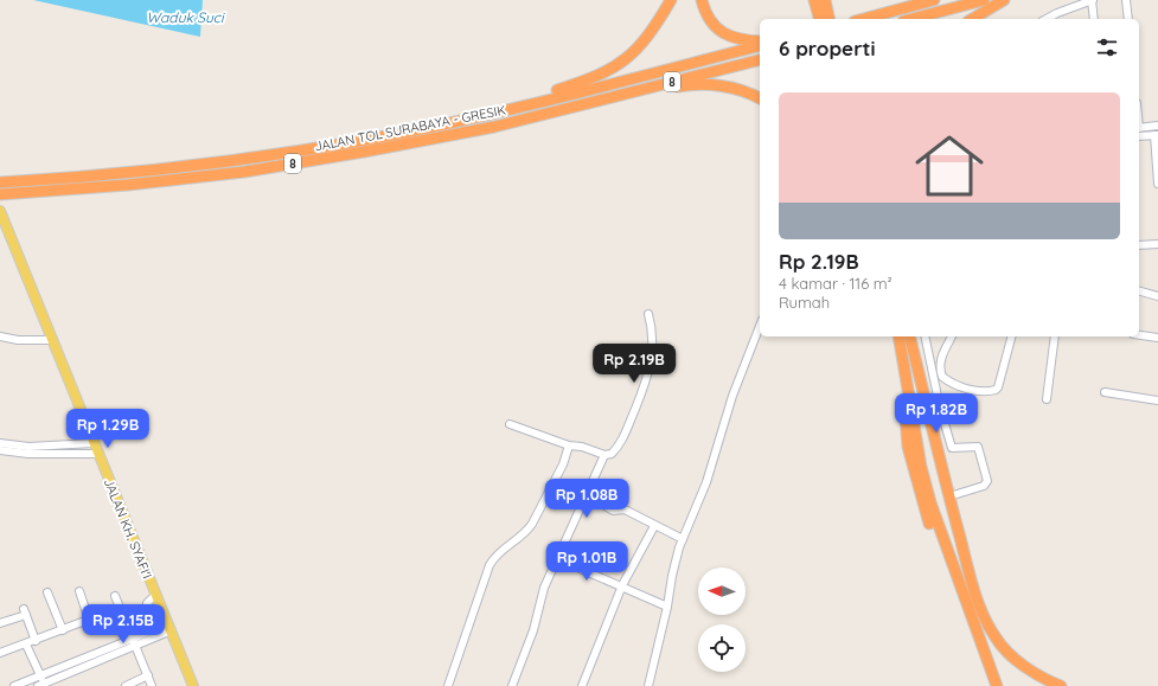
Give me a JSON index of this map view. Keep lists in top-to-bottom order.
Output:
{
  "streets": {
    "highway": ["8", "JALAN TOL SURABAYA - GRESIK"],
    "main road": ["JALAN KH. SYAFI'I"]
  },
  "water": ["Waduk Suci"],
  "north": "left",
  "page": {
    "heading": "6 properti",
    "list": [
      {
        "name": "Rp 2.19B",
        "note": "4 kamar · 116 m² · Rumah"
      }
    ],
    "price": [
      "Rp 2.19B",
      "Rp 1.82B",
      "Rp 1.29B",
      "Rp 1.08B",
      "Rp 1.01B",
      "Rp 2.15B"
    ]
  }
}
